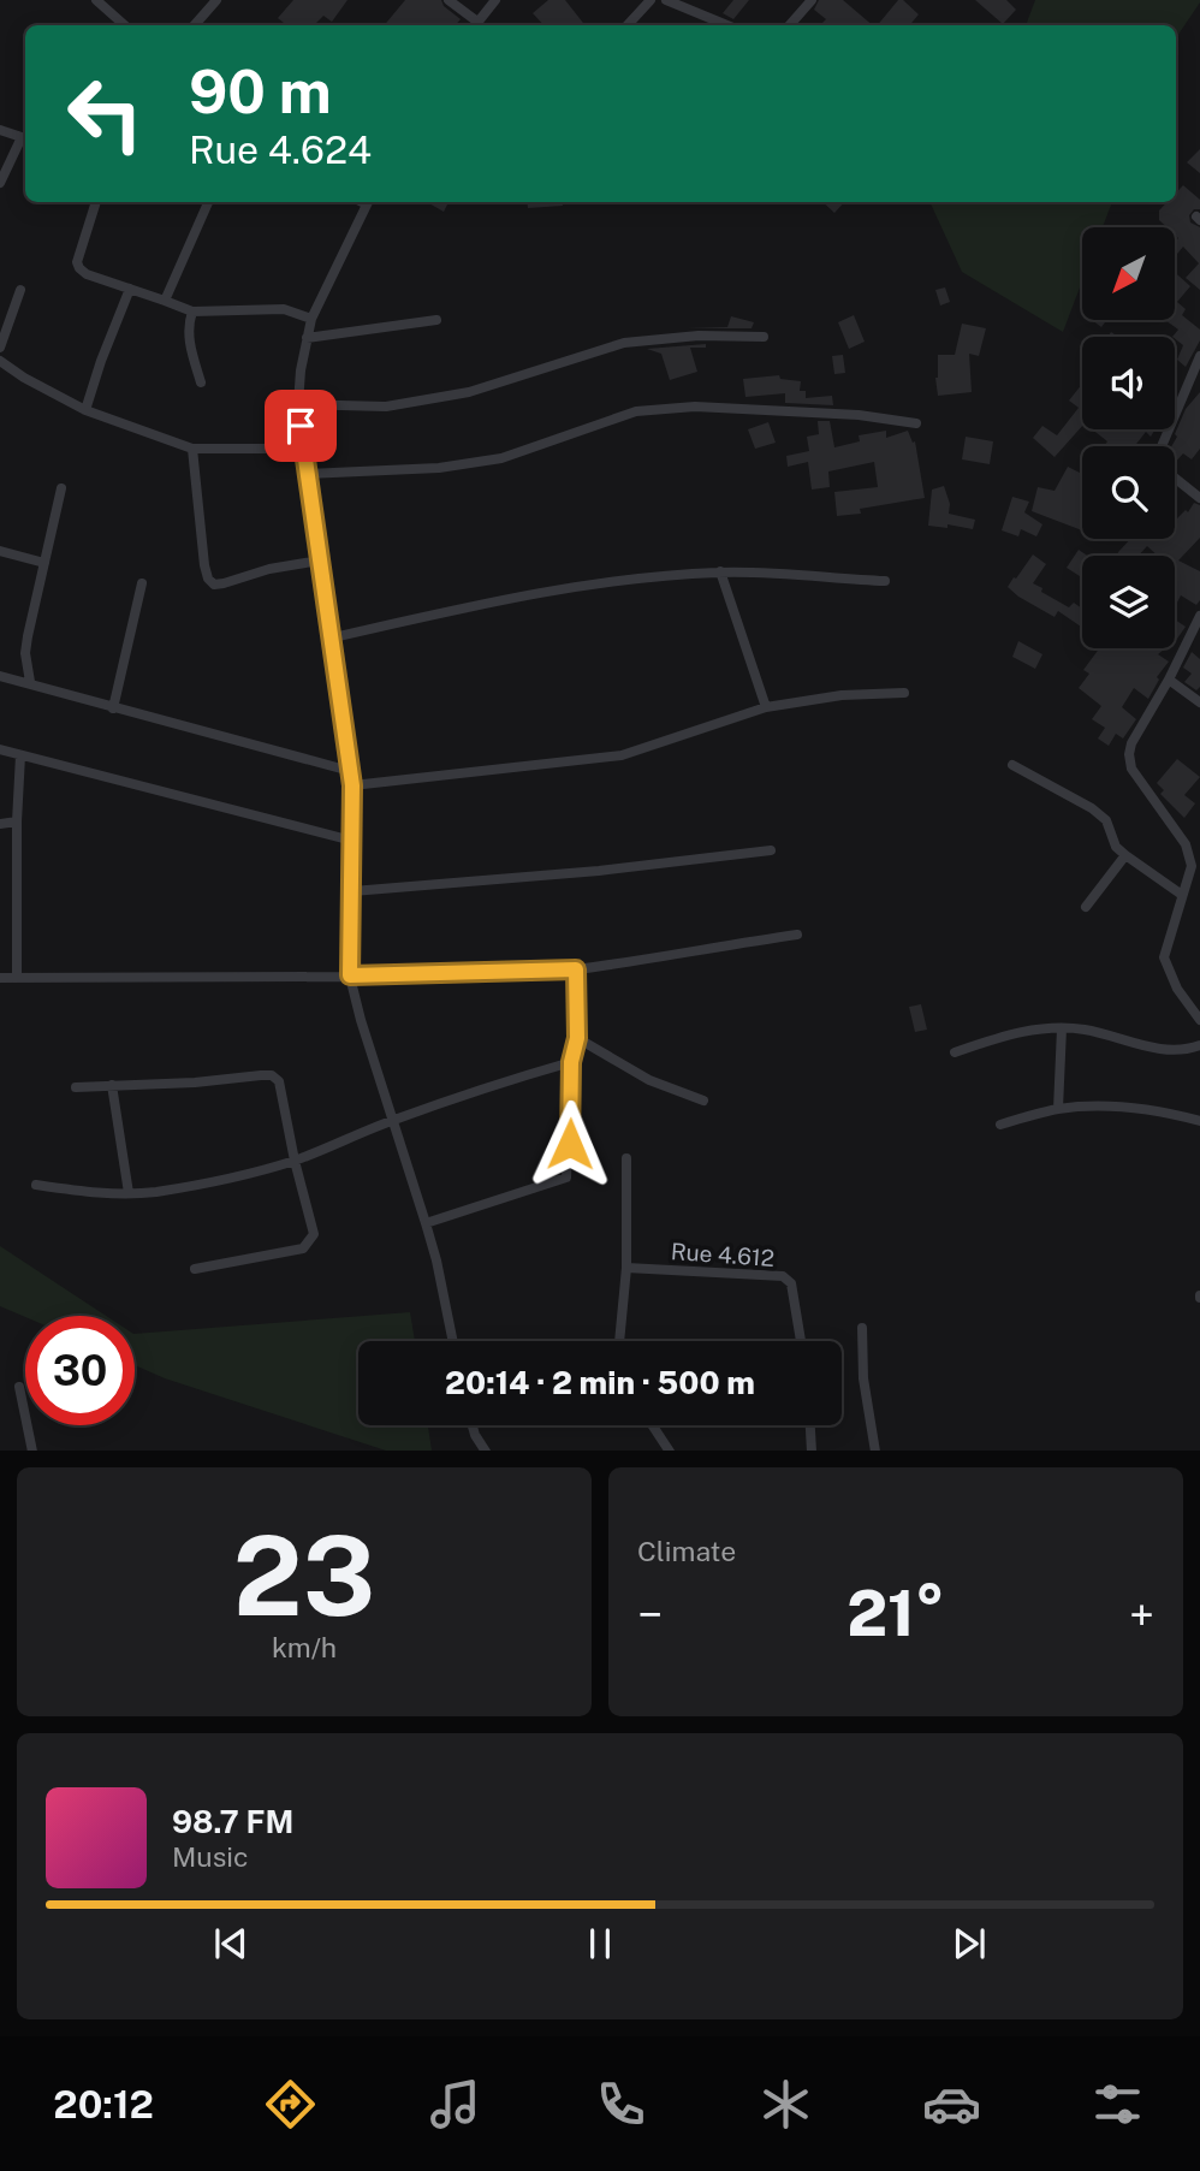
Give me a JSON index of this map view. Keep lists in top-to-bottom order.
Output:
{
  "streets": {
    "street": ["Rue 4.612"]
  },
  "north": "bottom left",
  "page": {
    "turn": ["90 m", "Rue 4.624"],
    "limit": "30",
    "trip": "20:14 · 2 min · 500 m",
    "tile": [
      ["23", "km/h"],
      "Climate"
    ],
    "heat": ["−", "21°", "+"],
    "song": ["98.7 FM", "Music"],
    "tabs": "20:12"
  }
}
